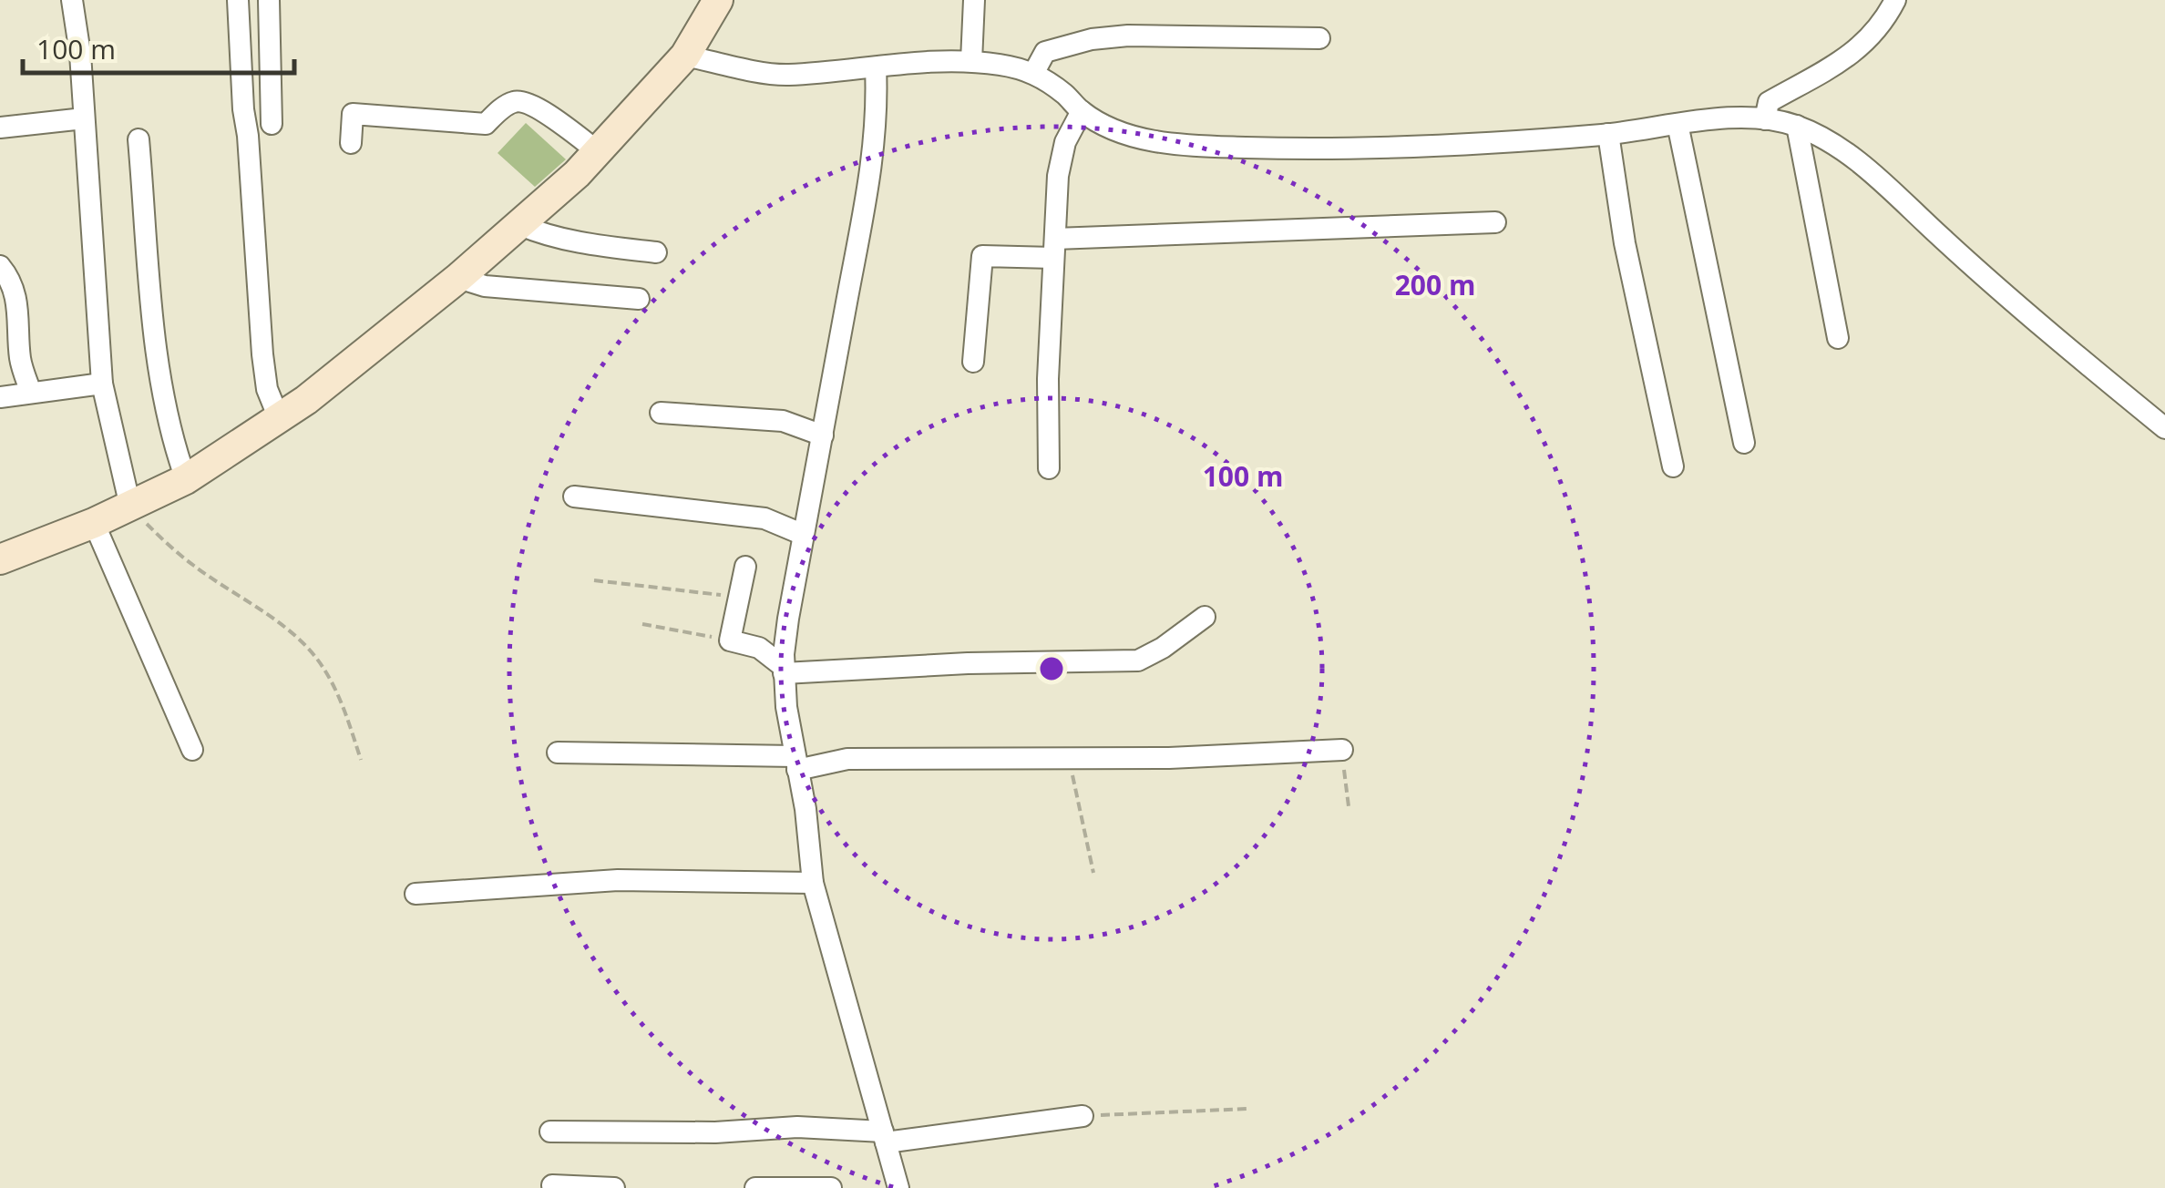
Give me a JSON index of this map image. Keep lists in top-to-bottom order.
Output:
{
  "scale_bar": "100 m",
  "rings": ["200 m", "100 m"]
}
